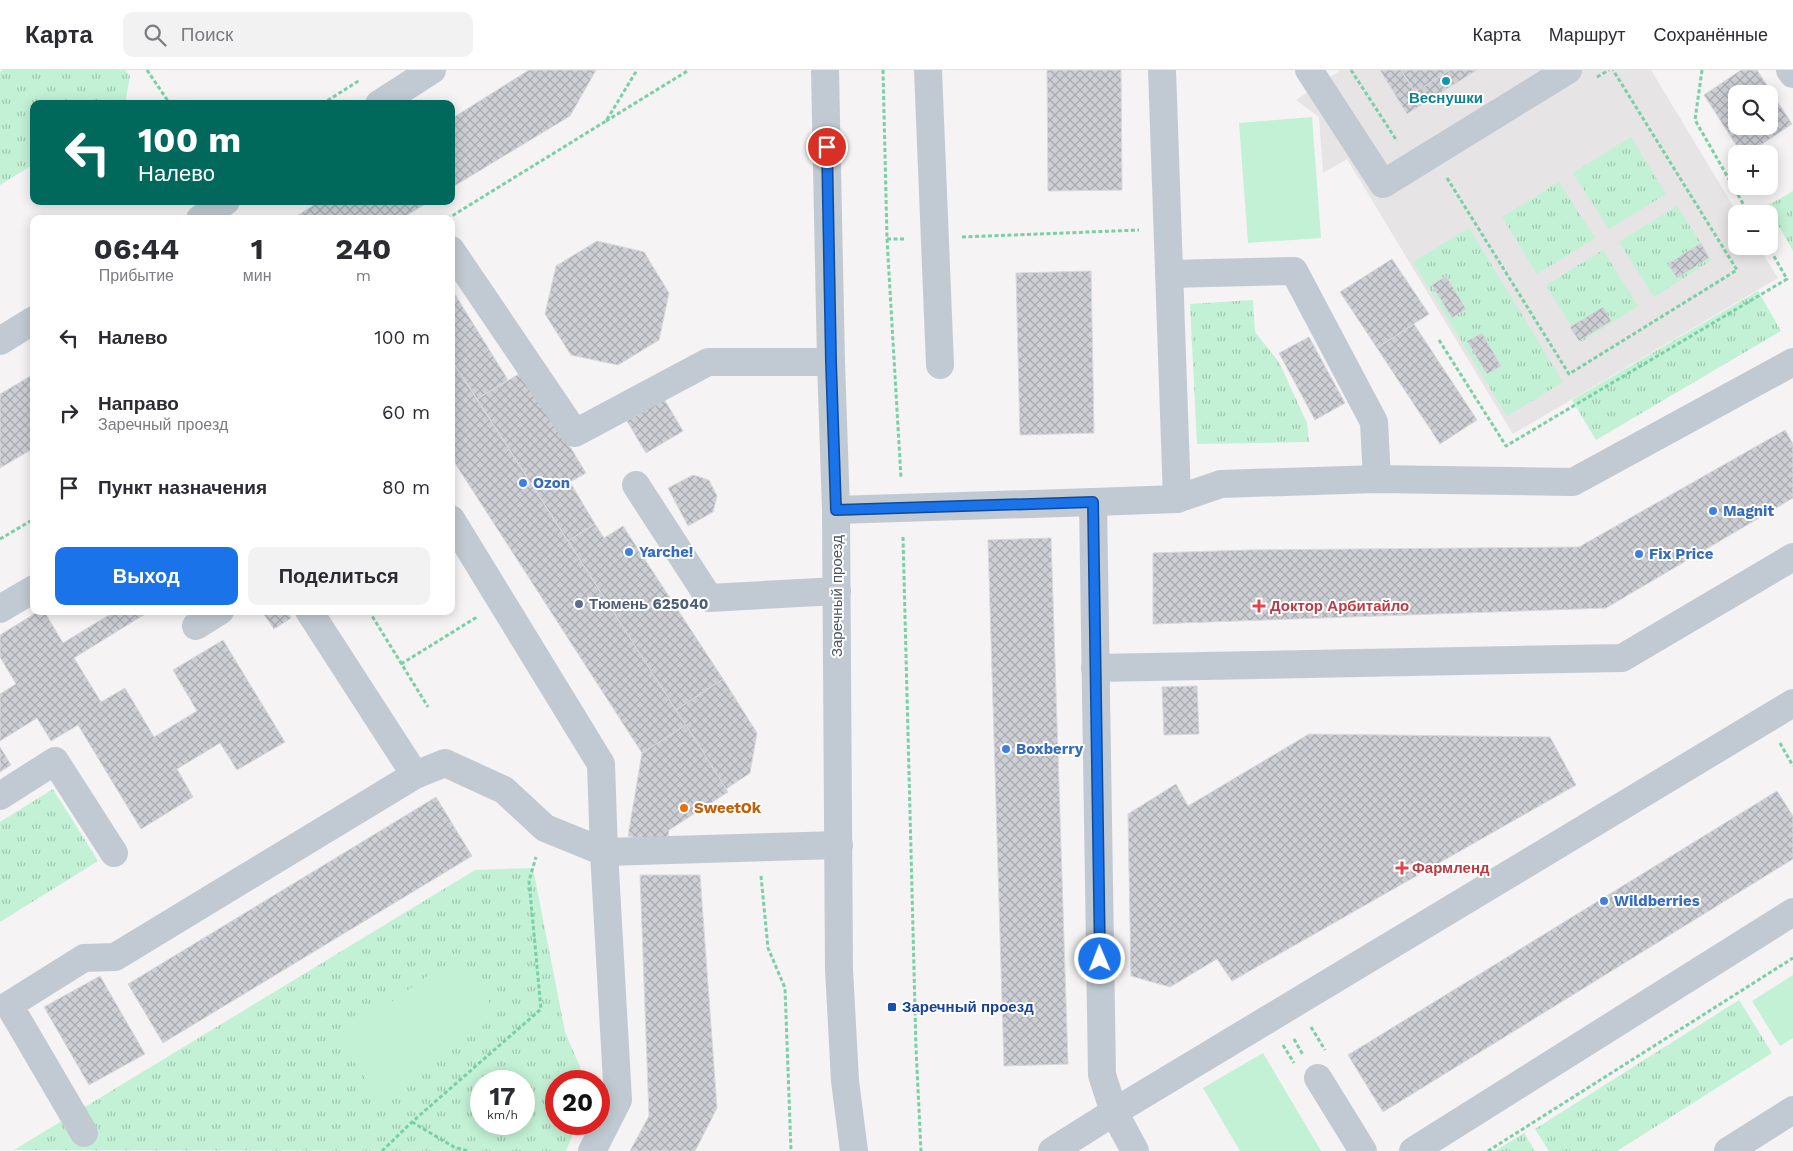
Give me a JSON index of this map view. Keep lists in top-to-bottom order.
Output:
{
  "streets": {
    "street": ["Заречный проезд"]
  },
  "places": {
    "other": [
      "Веснушки",
      "Ozon",
      "Magnit",
      "Yarche!",
      "Fix Price",
      "Тюмень 625040",
      "Boxberry",
      "SweetOk",
      "Wildberries"
    ],
    "health": ["Доктор Арбитайло", "Фармленд"],
    "transit": ["Заречный проезд"]
  },
  "page": {
    "header": "Карта",
    "search": "Поиск",
    "nav": ["Карта", "Маршрут", "Сохранённые"],
    "map_buttons": ["+", "−"],
    "turn": ["100 m", "Налево"],
    "eta": [
      "06:44",
      "Прибытие",
      "1",
      "мин",
      "240",
      "m"
    ],
    "list": [
      {
        "name": "Налево",
        "value": "100 m"
      },
      {
        "name": "Направо",
        "note": "Заречный проезд",
        "value": "60 m"
      },
      {
        "name": "Пункт назначения",
        "value": "80 m"
      }
    ],
    "buttons": ["Выход", "Поделиться"],
    "speed": "17 km/h",
    "limit": "20"
  }
}
